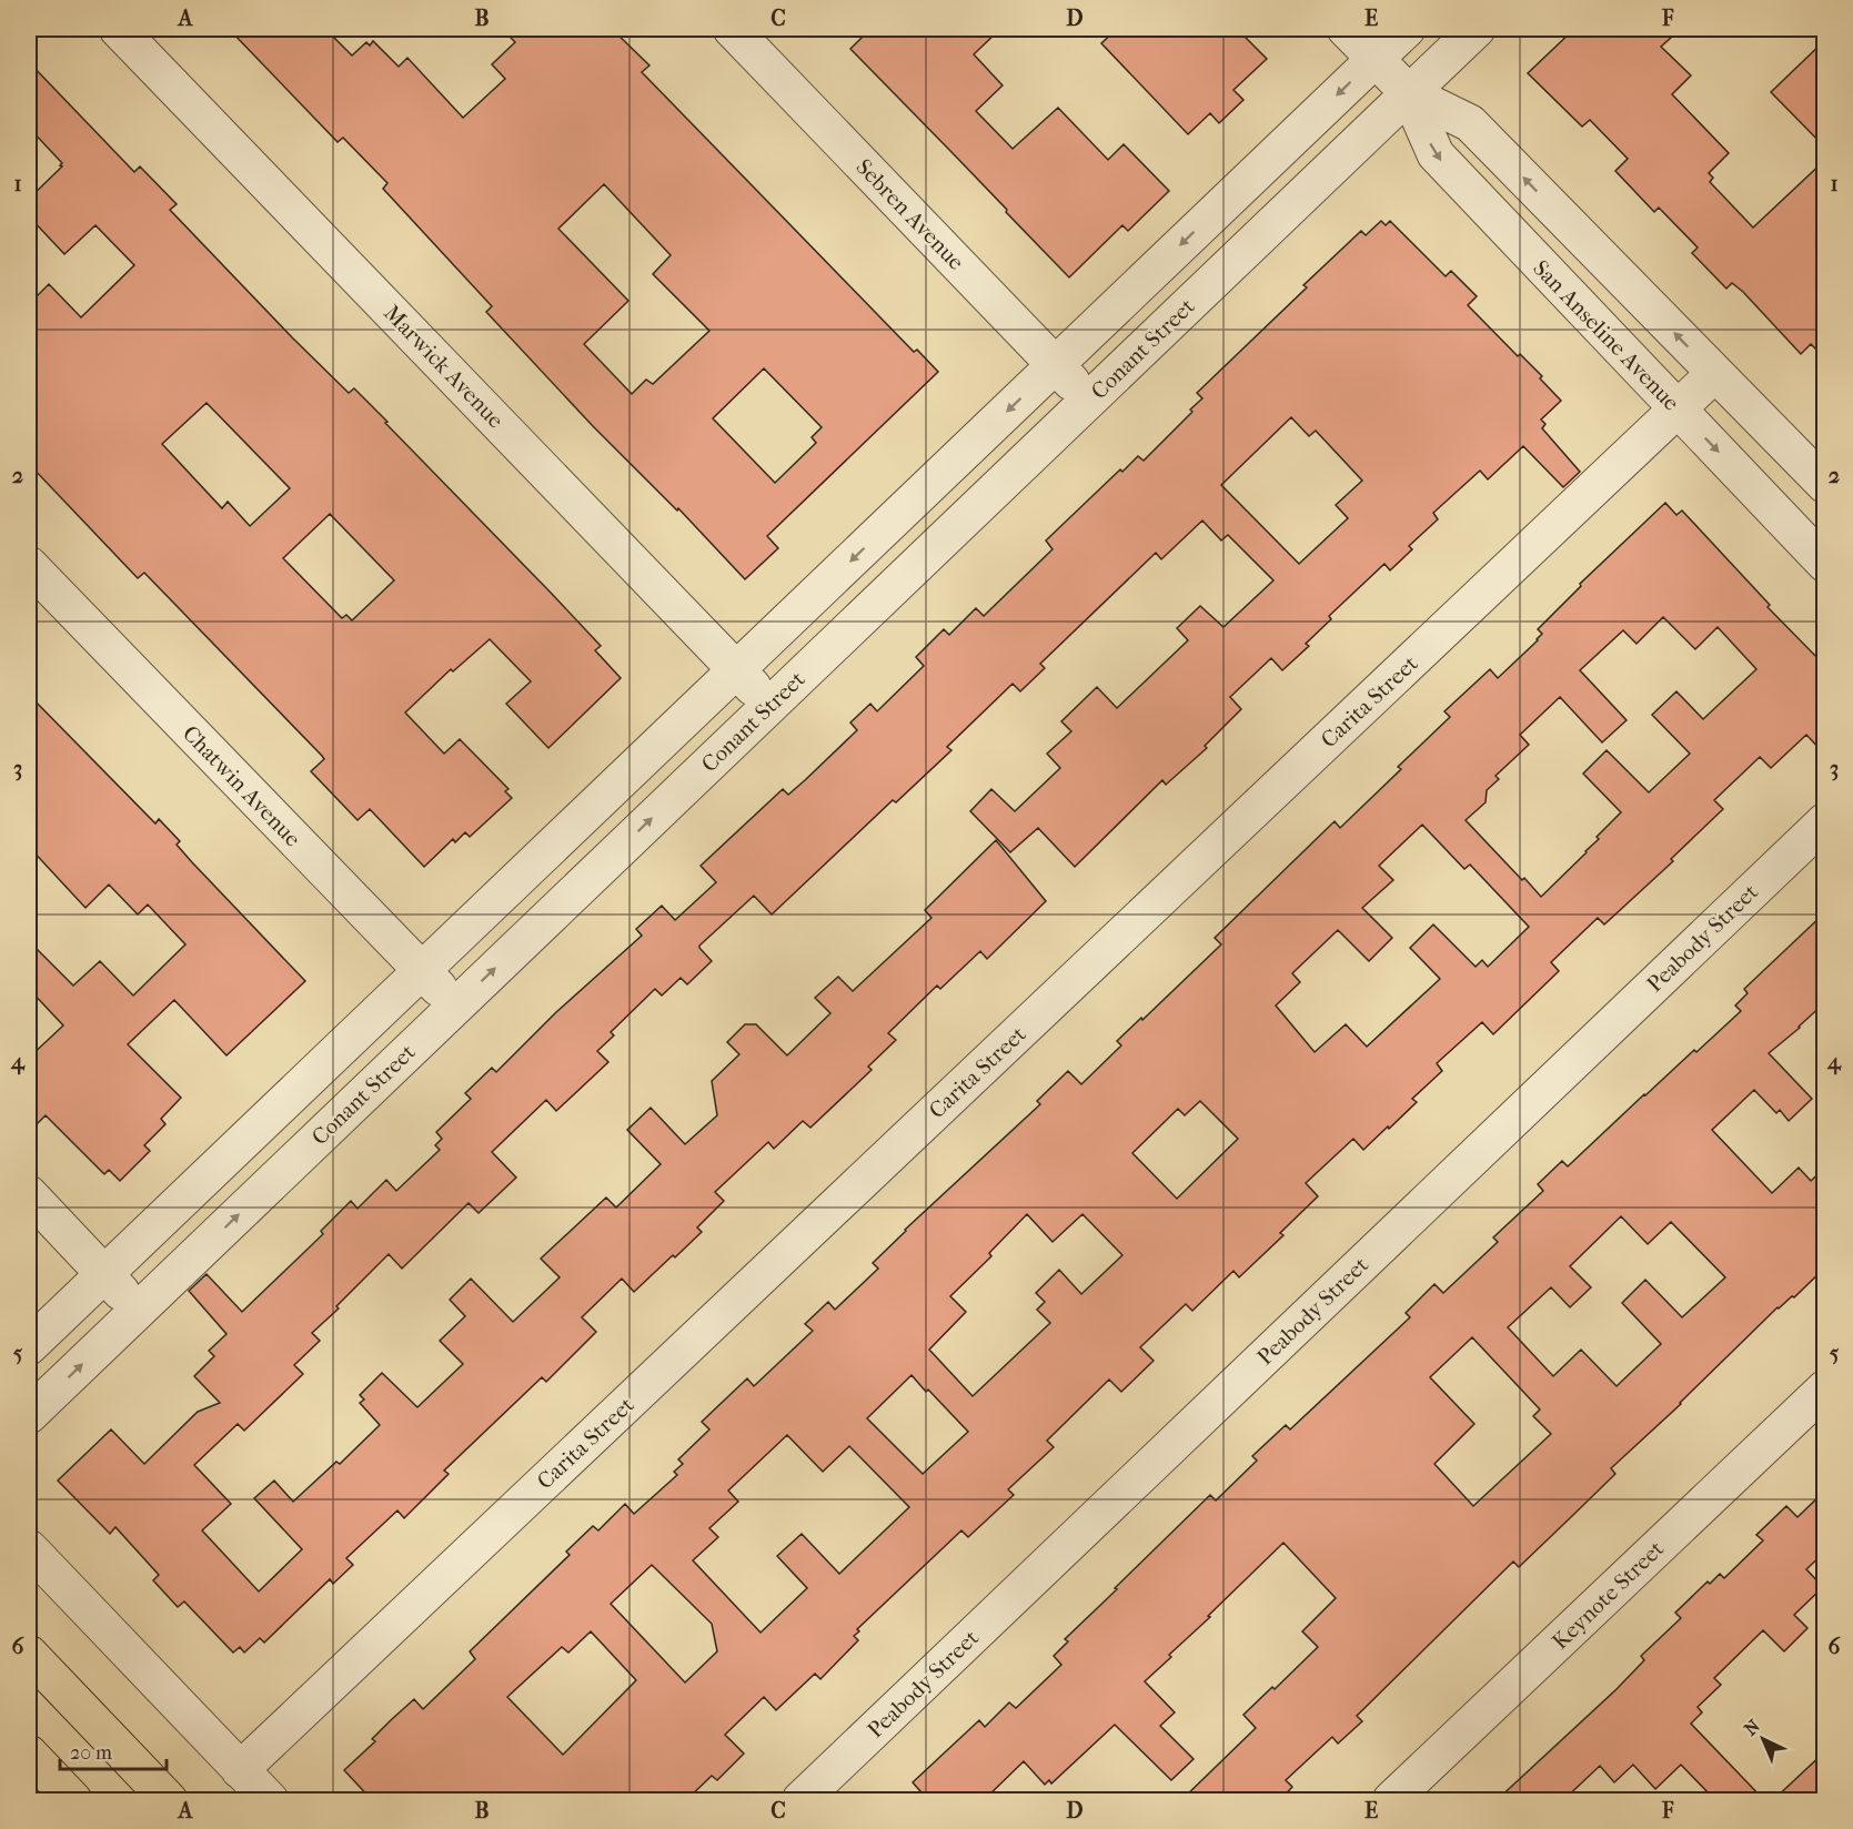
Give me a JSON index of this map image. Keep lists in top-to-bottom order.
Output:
{
  "streets": {
    "street": [
      "Sebren Avenue",
      "San Anseline Avenue",
      "Conant Street",
      "Marwick Avenue",
      "Carita Street",
      "Chatwin Avenue",
      "Peabody Street",
      "Keynote Street"
    ]
  },
  "crossings": [
    ["Sebren Avenue", "Conant Street"],
    ["San Anseline Avenue", "Conant Street"],
    ["San Anseline Avenue", "Carita Street"],
    ["Conant Street", "Marwick Avenue"],
    ["Conant Street", "Chatwin Avenue"]
  ],
  "scale_bar": "20 m",
  "north": "top left",
  "grid": {
    "columns": [
      "A",
      "B",
      "C",
      "D",
      "E",
      "F"
    ],
    "rows": [
      "1",
      "2",
      "3",
      "4",
      "5",
      "6"
    ]
  }
}
